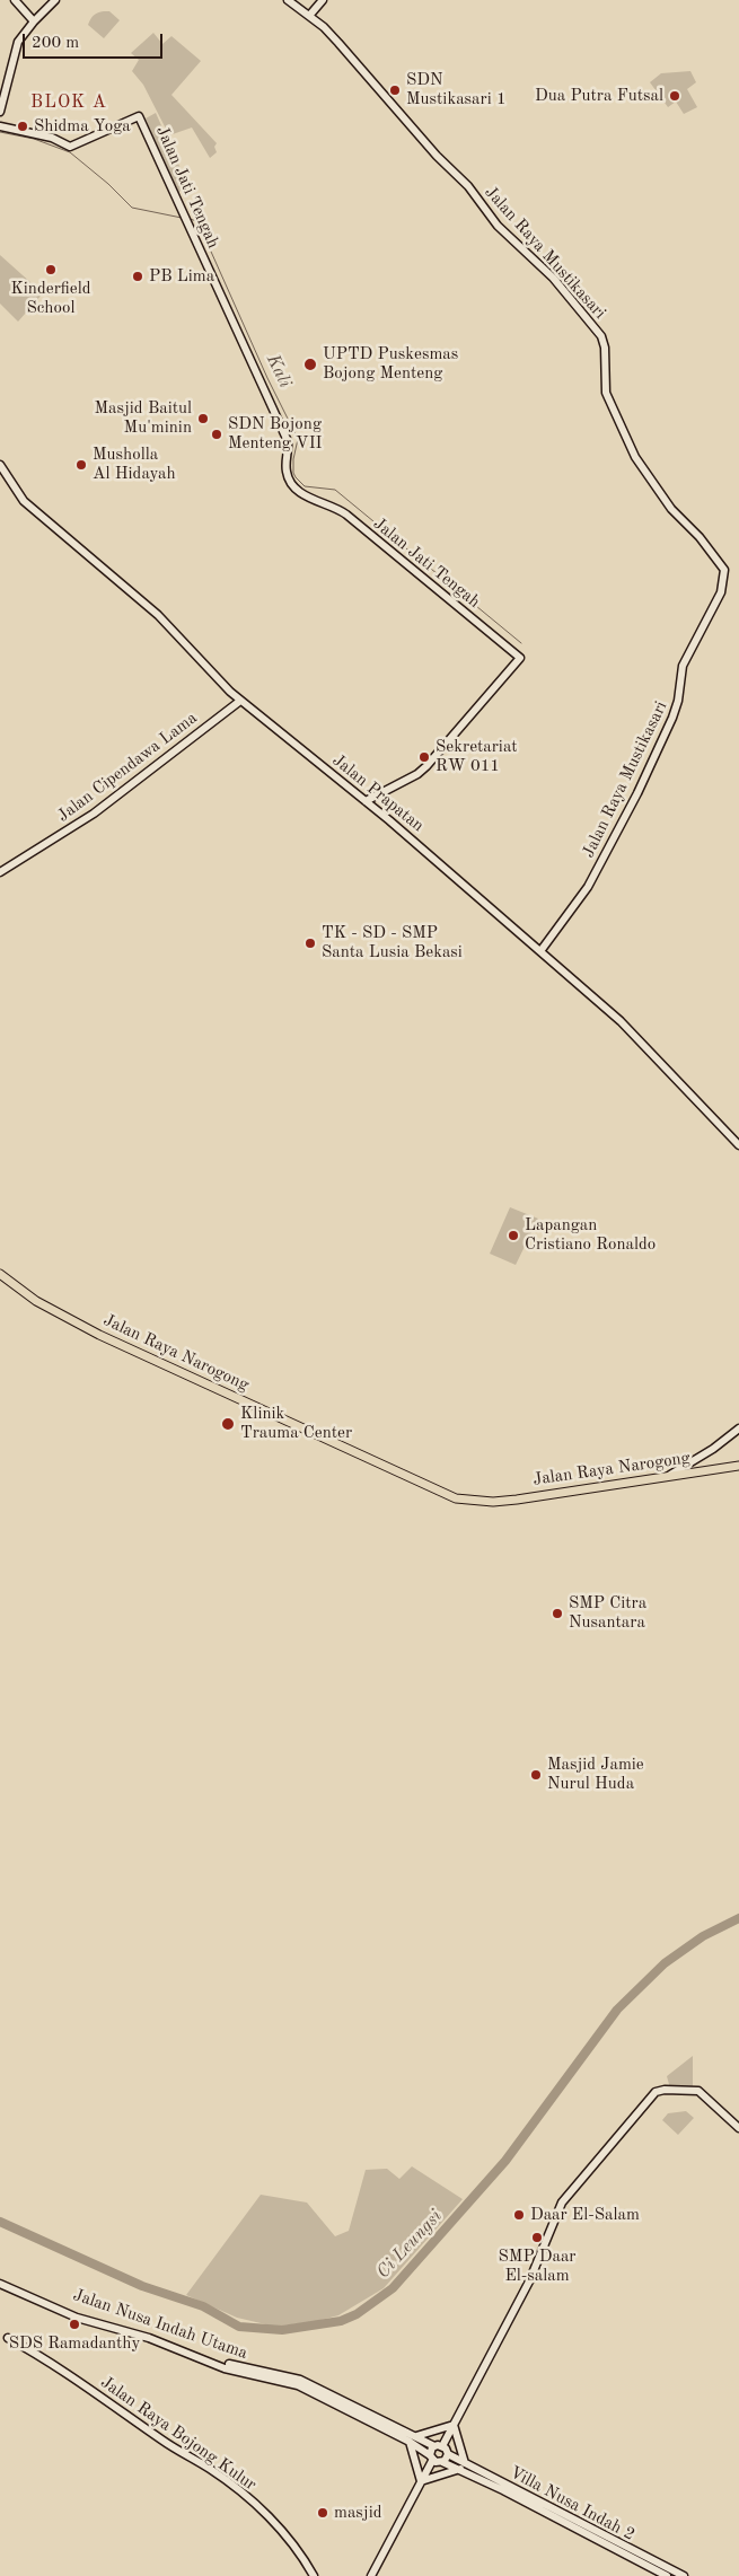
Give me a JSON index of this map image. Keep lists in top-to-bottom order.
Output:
{
  "streets": {
    "main road": ["Jalan Raya Narogong"],
    "street": [
      "Jalan Jati Tengah",
      "Jalan Raya Mustikasari",
      "Jalan Cipendawa Lama",
      "Jalan Prapatan",
      "Jalan Nusa Indah Utama",
      "Jalan Raya Bojong Kulur",
      "Villa Nusa Indah 2"
    ]
  },
  "crossings": [
    ["Jalan Jati Tengah", "Jalan Prapatan"],
    ["Jalan Raya Mustikasari", "Jalan Prapatan"],
    ["Jalan Cipendawa Lama", "Jalan Prapatan"],
    ["Jalan Nusa Indah Utama", "Villa Nusa Indah 2"]
  ],
  "districts": ["BLOK A"],
  "water": ["Kali", "Ci Leungsi"],
  "places": [
    "SDN Mustikasari 1",
    "Dua Putra Futsal",
    "Shidma Yoga",
    "Kinderfield School",
    "PB Lima",
    "UPTD Puskesmas Bojong Menteng",
    "Masjid Baitul Mu'minin",
    "SDN Bojong Menteng VII",
    "Musholla Al Hidayah",
    "Sekretariat RW 011",
    "TK - SD - SMP Santa Lusia Bekasi",
    "Lapangan Cristiano Ronaldo",
    "Klinik Trauma Center",
    "SMP Citra Nusantara",
    "Masjid Jamie Nurul Huda",
    "Daar El-Salam",
    "SMP Daar El-salam",
    "SDS Ramadanthy",
    "masjid"
  ],
  "scale_bar": "200 m"
}
